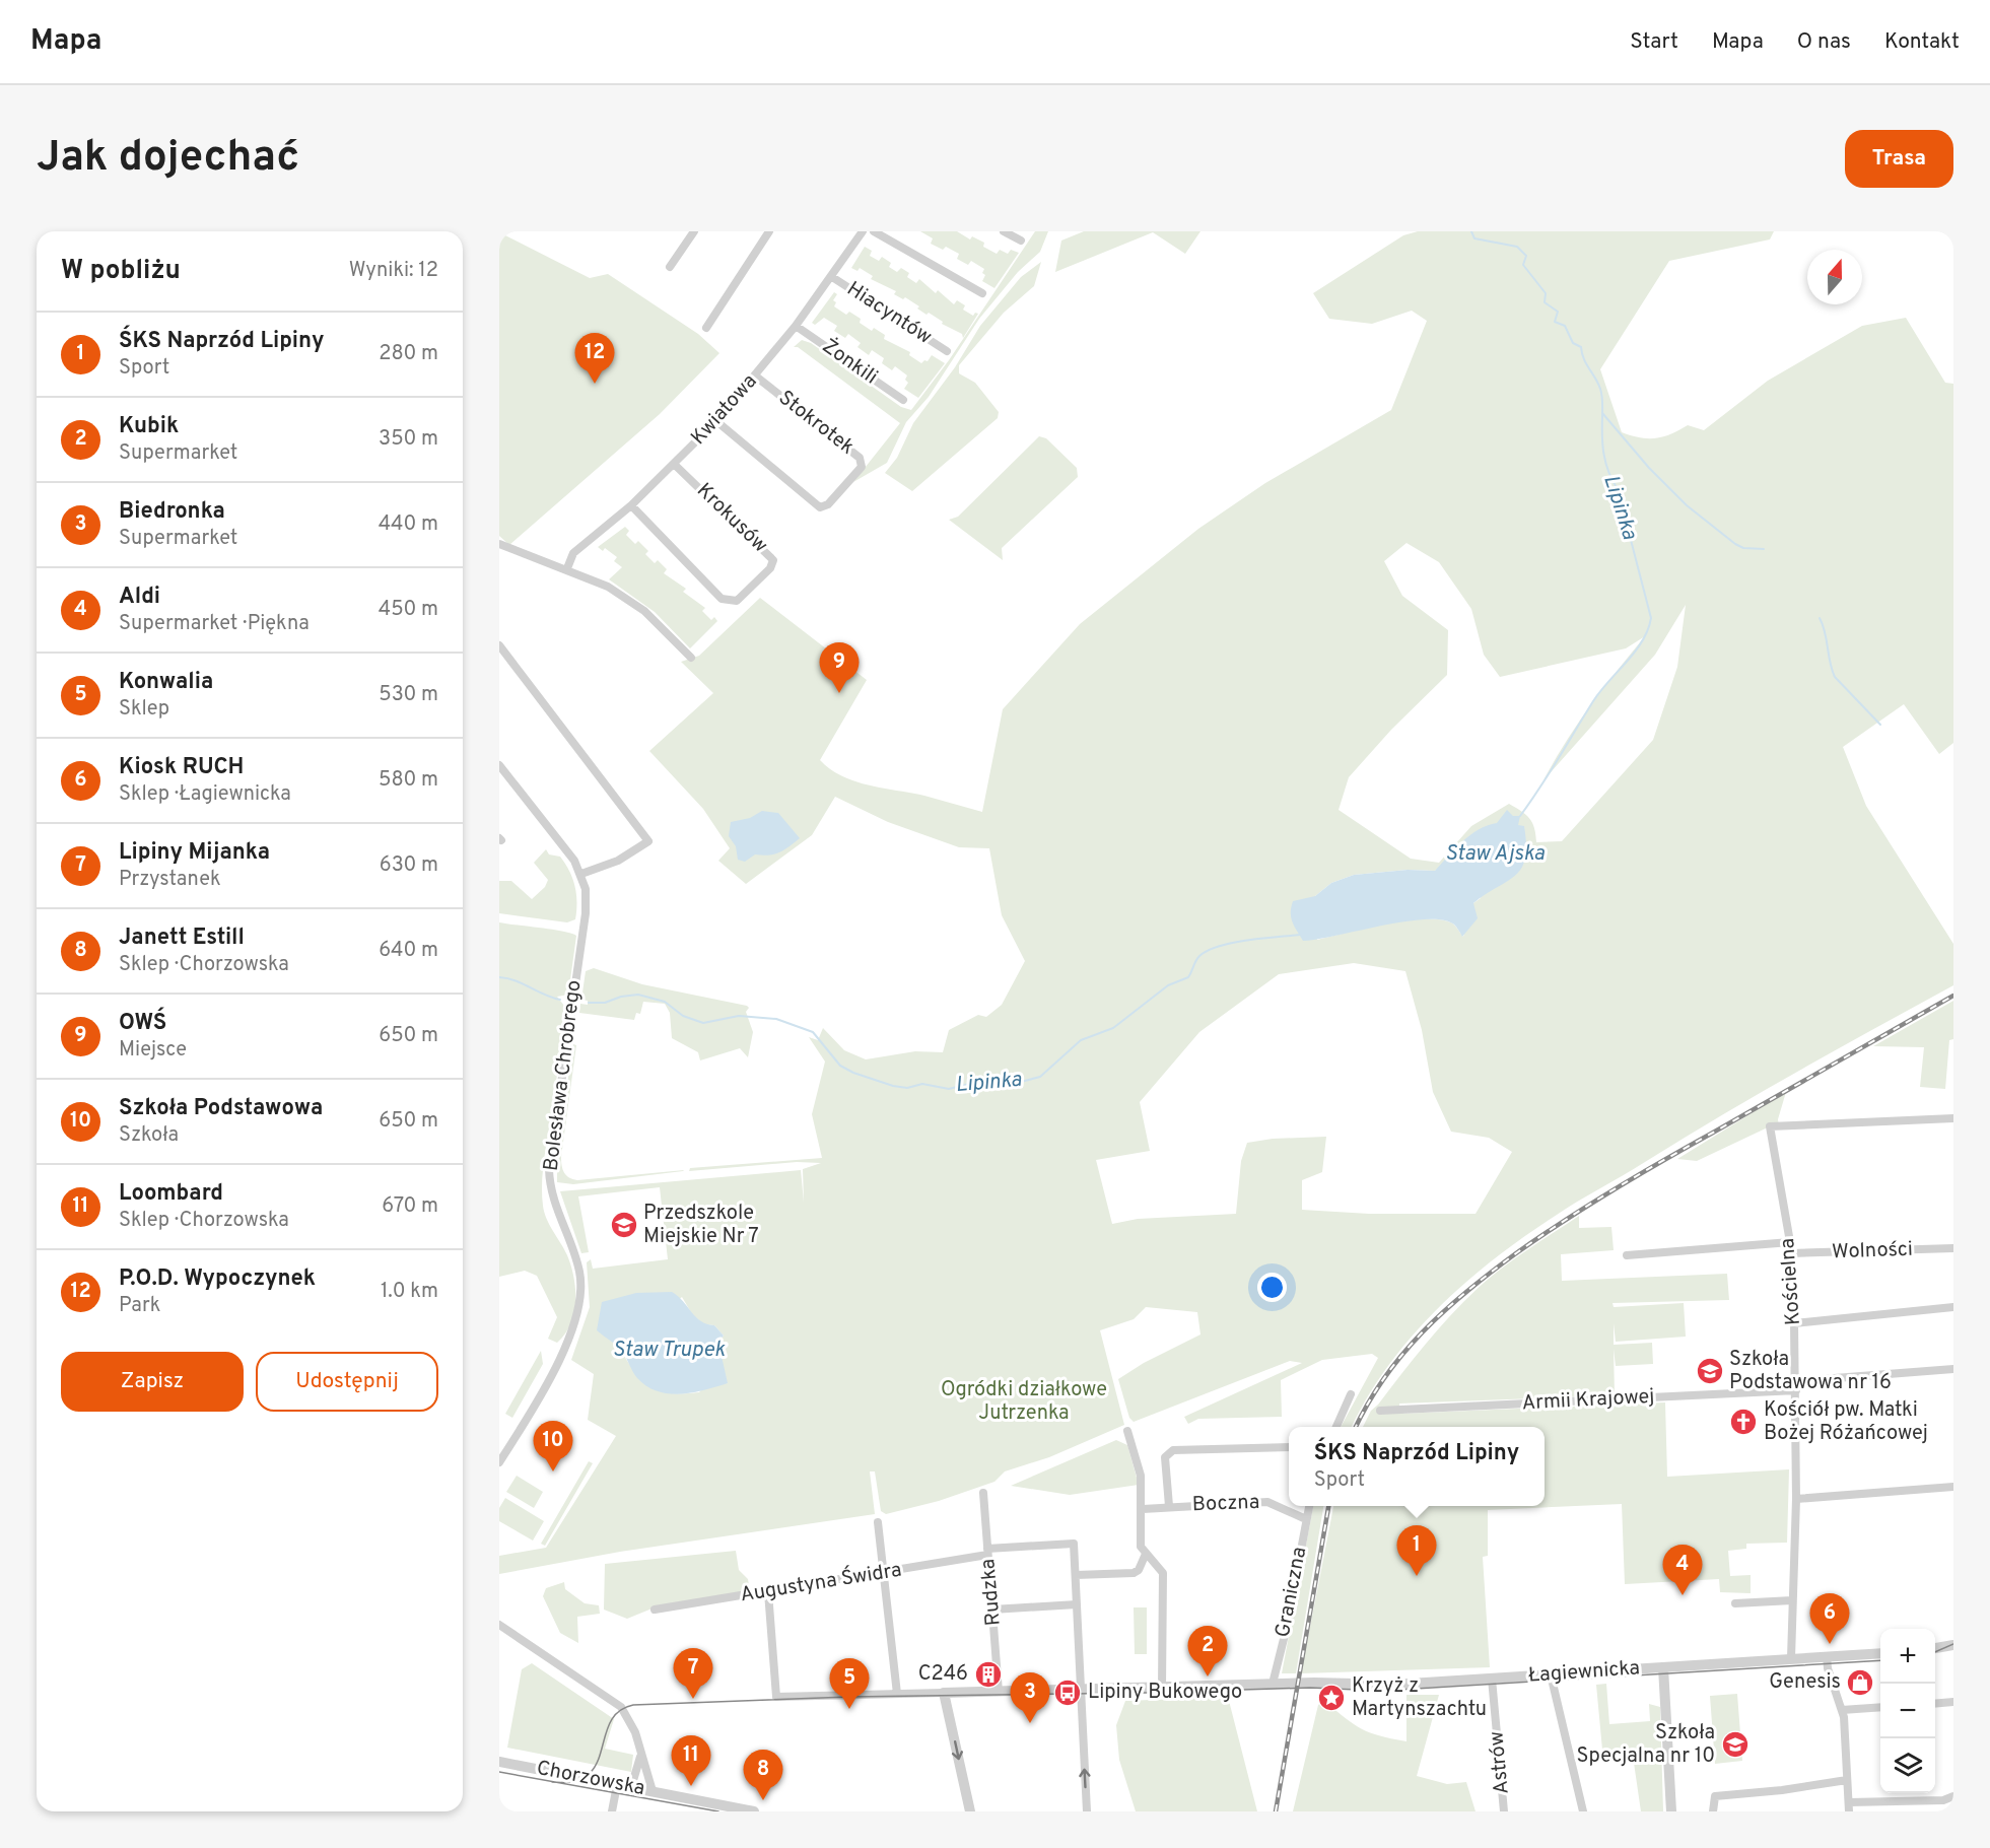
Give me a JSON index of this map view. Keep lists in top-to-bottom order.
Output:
{
  "streets": {
    "street": [
      "Hiacyntów",
      "Żonkili",
      "Kwiatowa",
      "Stokrotek",
      "Krokusów",
      "Bolesława Chrobrego",
      "Wolności",
      "Kościelna",
      "Armii Krajowej",
      "Boczna",
      "Augustyna Świdra",
      "Rudzka",
      "Graniczna",
      "Łagiewnicka",
      "Astrów",
      "Chorzowska"
    ]
  },
  "crossings": [
    ["Hiacyntów", "Kwiatowa"],
    ["Żonkili", "Kwiatowa"],
    ["Kwiatowa", "Stokrotek"],
    ["Kwiatowa", "Krokusów"],
    ["Wolności", "Kościelna"],
    ["Kościelna", "Armii Krajowej"],
    ["Kościelna", "Łagiewnicka"],
    ["Boczna", "Graniczna"],
    ["Augustyna Świdra", "Rudzka"],
    ["Rudzka", "Łagiewnicka"],
    ["Graniczna", "Łagiewnicka"],
    ["Łagiewnicka", "Astrów"]
  ],
  "water": ["Lipinka", "Staw Ajska", "Staw Trupek"],
  "parks": ["Ogródki działkowe Jutrzenka"],
  "places": {
    "school or university": ["Przedszkole Miejskie Nr 7", "Szkoła Podstawowa nr 16", "Szkoła Specjalna nr 10"],
    "church": ["Kościół pw. Matki Bożej Różańcowej"],
    "building": ["C246"],
    "shop": ["Genesis"],
    "bus stop": ["Lipiny Bukowego"],
    "place": ["Krzyż z Martynszachtu"]
  },
  "north": "top",
  "page": {
    "header": "Mapa",
    "nav": [
      "Start",
      "Mapa",
      "O nas",
      "Kontakt"
    ],
    "buttons": [
      "Trasa",
      ["Zapisz", "Udostępnij"]
    ],
    "title": "Jak dojechać",
    "heading": ["W pobliżu", "Wyniki: 12"],
    "list": [
      {
        "mark": "1",
        "name": "ŚKS Naprzód Lipiny",
        "note": "Sport",
        "value": "280 m"
      },
      {
        "mark": "2",
        "name": "Kubik",
        "note": "Supermarket",
        "value": "350 m"
      },
      {
        "mark": "3",
        "name": "Biedronka",
        "note": "Supermarket",
        "value": "440 m"
      },
      {
        "mark": "4",
        "name": "Aldi",
        "note": "Supermarket · Piękna",
        "value": "450 m"
      },
      {
        "mark": "5",
        "name": "Konwalia",
        "note": "Sklep",
        "value": "530 m"
      },
      {
        "mark": "6",
        "name": "Kiosk RUCH",
        "note": "Sklep · Łagiewnicka",
        "value": "580 m"
      },
      {
        "mark": "7",
        "name": "Lipiny Mijanka",
        "note": "Przystanek",
        "value": "630 m"
      },
      {
        "mark": "8",
        "name": "Janett Estill",
        "note": "Sklep · Chorzowska",
        "value": "640 m"
      },
      {
        "mark": "9",
        "name": "OWŚ",
        "note": "Miejsce",
        "value": "650 m"
      },
      {
        "mark": "10",
        "name": "Szkoła Podstawowa",
        "note": "Szkoła",
        "value": "650 m"
      },
      {
        "mark": "11",
        "name": "Loombard",
        "note": "Sklep · Chorzowska",
        "value": "670 m"
      },
      {
        "mark": "12",
        "name": "P.O.D. Wypoczynek",
        "note": "Park",
        "value": "1.0 km"
      }
    ],
    "pins": [
      "12",
      "9",
      "10",
      "1",
      "4",
      "6",
      "2",
      "7",
      "5",
      "3",
      "11",
      "8"
    ],
    "popup": ["ŚKS Naprzód Lipiny", "Sport"],
    "map_buttons": ["+", "−"]
  }
}
